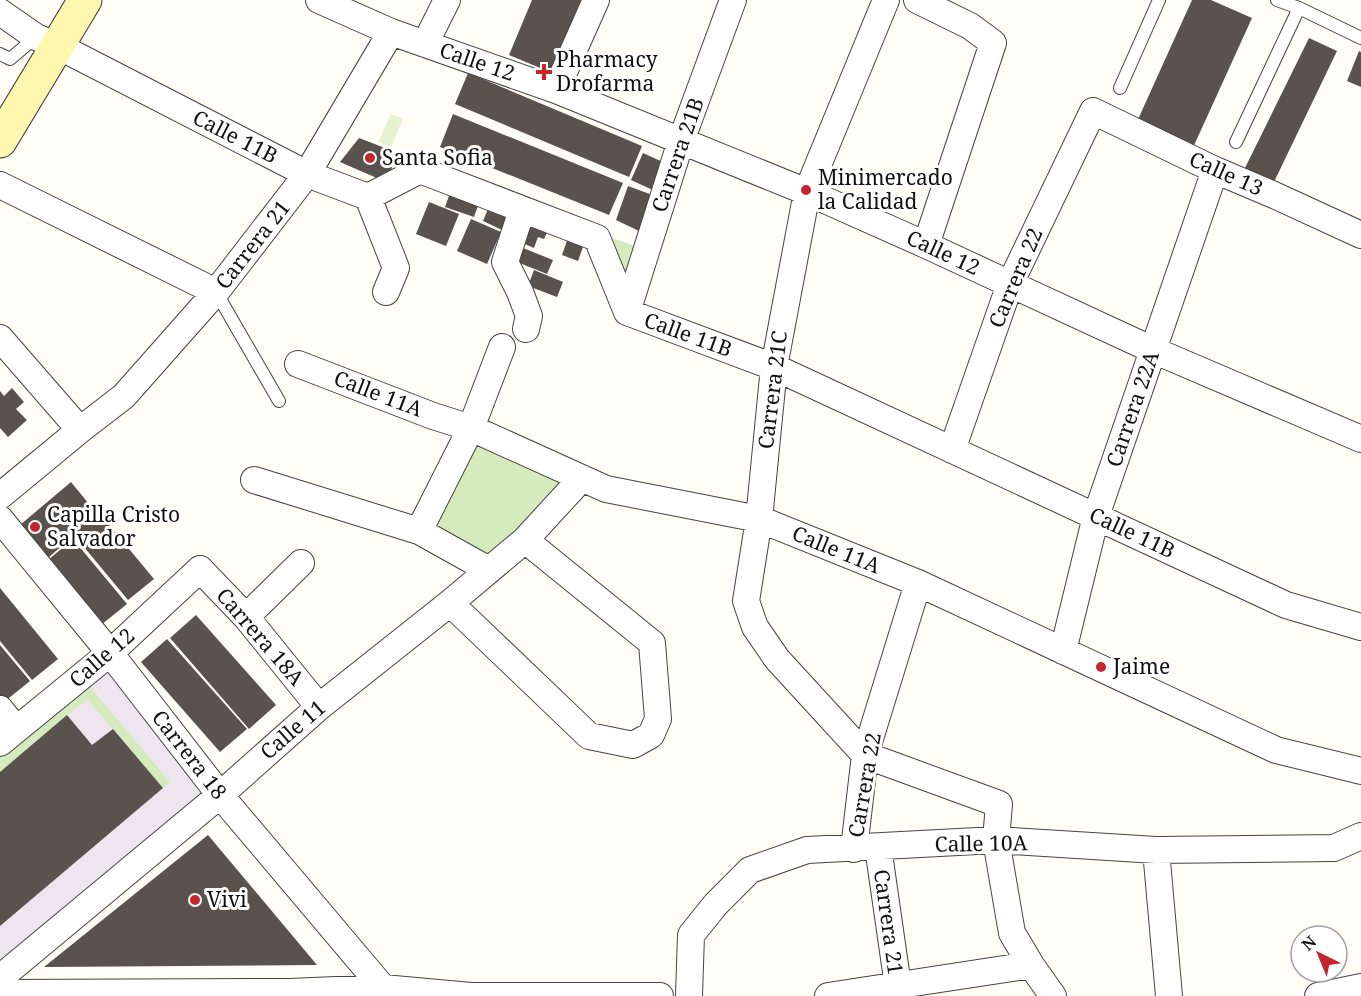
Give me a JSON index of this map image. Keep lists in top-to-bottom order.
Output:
{
  "streets": {
    "street": [
      "Calle 12",
      "Calle 11B",
      "Carrera 21B",
      "Calle 13",
      "Carrera 21",
      "Carrera 22",
      "Carrera 21C",
      "Calle 11A",
      "Carrera 22A",
      "Carrera 18A",
      "Calle 11",
      "Carrera 18",
      "Calle 10A"
    ]
  },
  "crossings": [
    ["Calle 12", "Carrera 21B"],
    ["Calle 12", "Carrera 21"],
    ["Calle 12", "Carrera 22"],
    ["Calle 12", "Carrera 21C"],
    ["Calle 12", "Carrera 22A"],
    ["Calle 12", "Carrera 18A"],
    ["Calle 12", "Carrera 18"],
    ["Calle 11B", "Carrera 21B"],
    ["Calle 11B", "Carrera 21"],
    ["Calle 11B", "Carrera 22"],
    ["Calle 11B", "Carrera 21C"],
    ["Calle 11B", "Carrera 22A"],
    ["Calle 13", "Carrera 22"],
    ["Calle 13", "Carrera 22A"],
    ["Carrera 21", "Carrera 22"],
    ["Carrera 21", "Calle 10A"],
    ["Carrera 22", "Carrera 21C"],
    ["Carrera 22", "Calle 11A"],
    ["Carrera 22", "Calle 10A"],
    ["Carrera 21C", "Calle 11A"],
    ["Calle 11A", "Carrera 22A"],
    ["Calle 11A", "Calle 11"],
    ["Carrera 18A", "Calle 11"],
    ["Calle 11", "Carrera 18"]
  ],
  "places": {
    "health": ["Pharmacy Drofarma"],
    "other": [
      "Santa Sofia",
      "Minimercado la Calidad",
      "Capilla Cristo Salvador",
      "Jaime",
      "Vivi"
    ]
  },
  "north": "top left"
}
